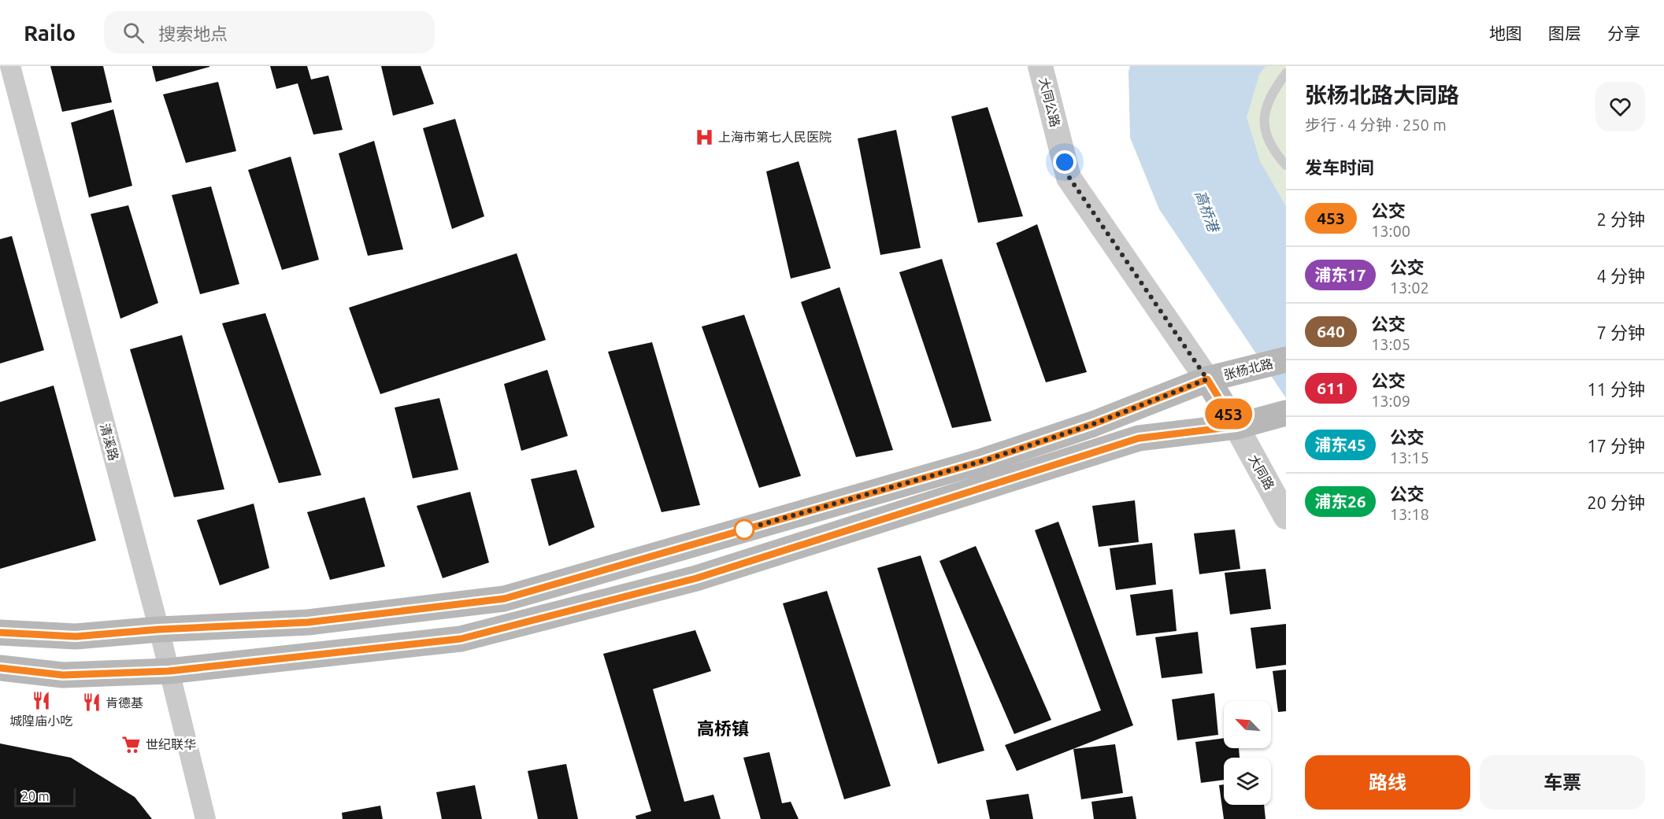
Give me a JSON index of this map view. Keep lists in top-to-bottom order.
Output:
{
  "streets": {
    "main road": ["大同公路", "张杨北路"],
    "street": ["清溪路", "大同路"]
  },
  "crossings": [
    ["大同公路", "张杨北路"],
    ["大同公路", "大同路"],
    ["张杨北路", "清溪路"]
  ],
  "districts": ["高桥镇"],
  "water": ["高桥港"],
  "places": {
    "hospital": ["上海市第七人民医院"],
    "restaurant": ["城隍庙小吃", "肯德基"],
    "supermarket": ["世纪联华"]
  },
  "lines": ["bus line 453"],
  "scale_bar": "20 m",
  "north": "top left",
  "page": {
    "header": "Railo",
    "search": "搜索地点",
    "nav": ["地图", "图层", "分享"],
    "on_map": "453",
    "heading": [
      ["张杨北路大同路", "步行 · 4 分钟 · 250 m"],
      "发车时间"
    ],
    "list": [
      {
        "mark": "453",
        "name": "公交",
        "note": "13:00",
        "value": "2 分钟"
      },
      {
        "mark": "浦东17",
        "name": "公交",
        "note": "13:02",
        "value": "4 分钟"
      },
      {
        "mark": "640",
        "name": "公交",
        "note": "13:05",
        "value": "7 分钟"
      },
      {
        "mark": "611",
        "name": "公交",
        "note": "13:09",
        "value": "11 分钟"
      },
      {
        "mark": "浦东45",
        "name": "公交",
        "note": "13:15",
        "value": "17 分钟"
      },
      {
        "mark": "浦东26",
        "name": "公交",
        "note": "13:18",
        "value": "20 分钟"
      }
    ],
    "buttons": ["路线", "车票"],
    "scale": "20 m"
  }
}
